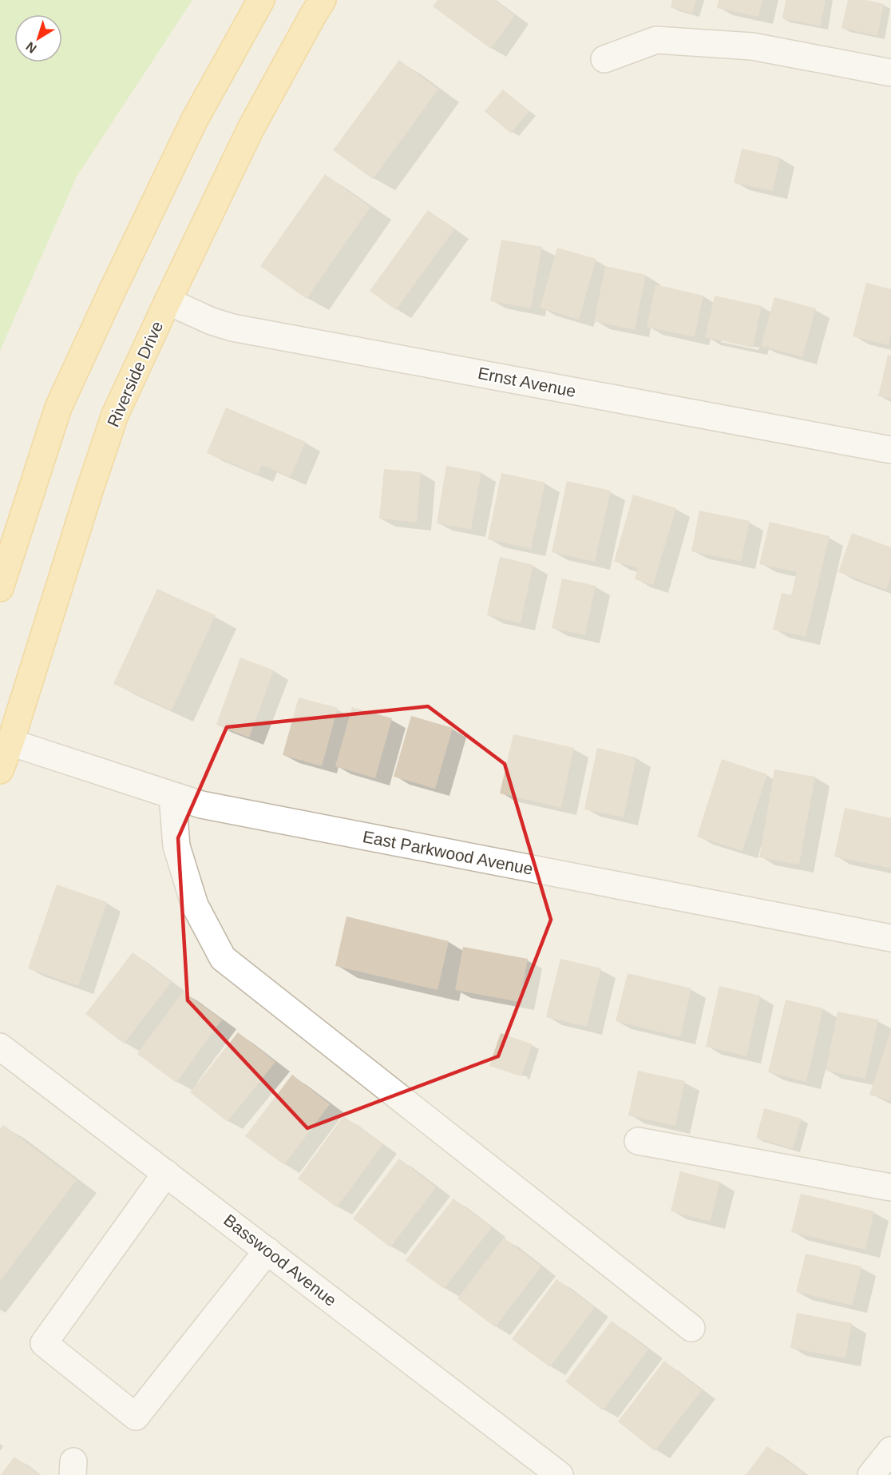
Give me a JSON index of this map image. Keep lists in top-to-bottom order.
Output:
{
  "streets": {
    "main road": ["Riverside Drive"],
    "street": ["Ernst Avenue", "East Parkwood Avenue", "Basswood Avenue"]
  },
  "crossings": [
    ["Riverside Drive", "Ernst Avenue"],
    ["Riverside Drive", "East Parkwood Avenue"]
  ],
  "north": "bottom left"
}
